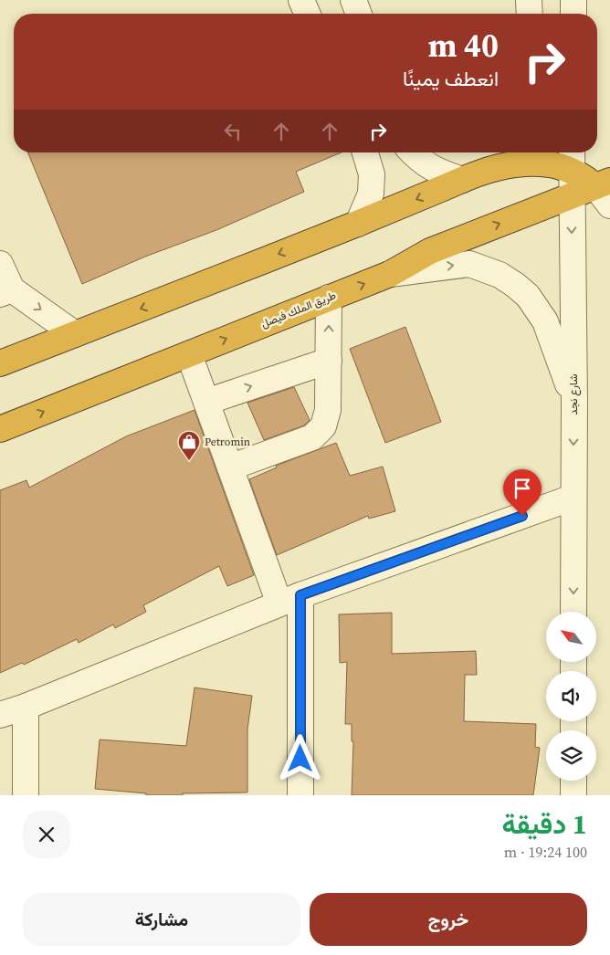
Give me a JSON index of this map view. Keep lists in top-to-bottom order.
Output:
{
  "streets": {
    "highway": ["طريق الملك فيصل"],
    "street": ["شارع نجد"]
  },
  "crossings": [
    ["طريق الملك فيصل", "شارع نجد"]
  ],
  "one_way": ["شارع نجد"],
  "places": {
    "shop": ["Petromin"]
  },
  "north": "top left",
  "page": {
    "turn": ["40 m", "انعطف يمينًا"],
    "heading": ["1 دقيقة", "100 m · 19:24"],
    "buttons": ["خروج", "مشاركة"]
  }
}
